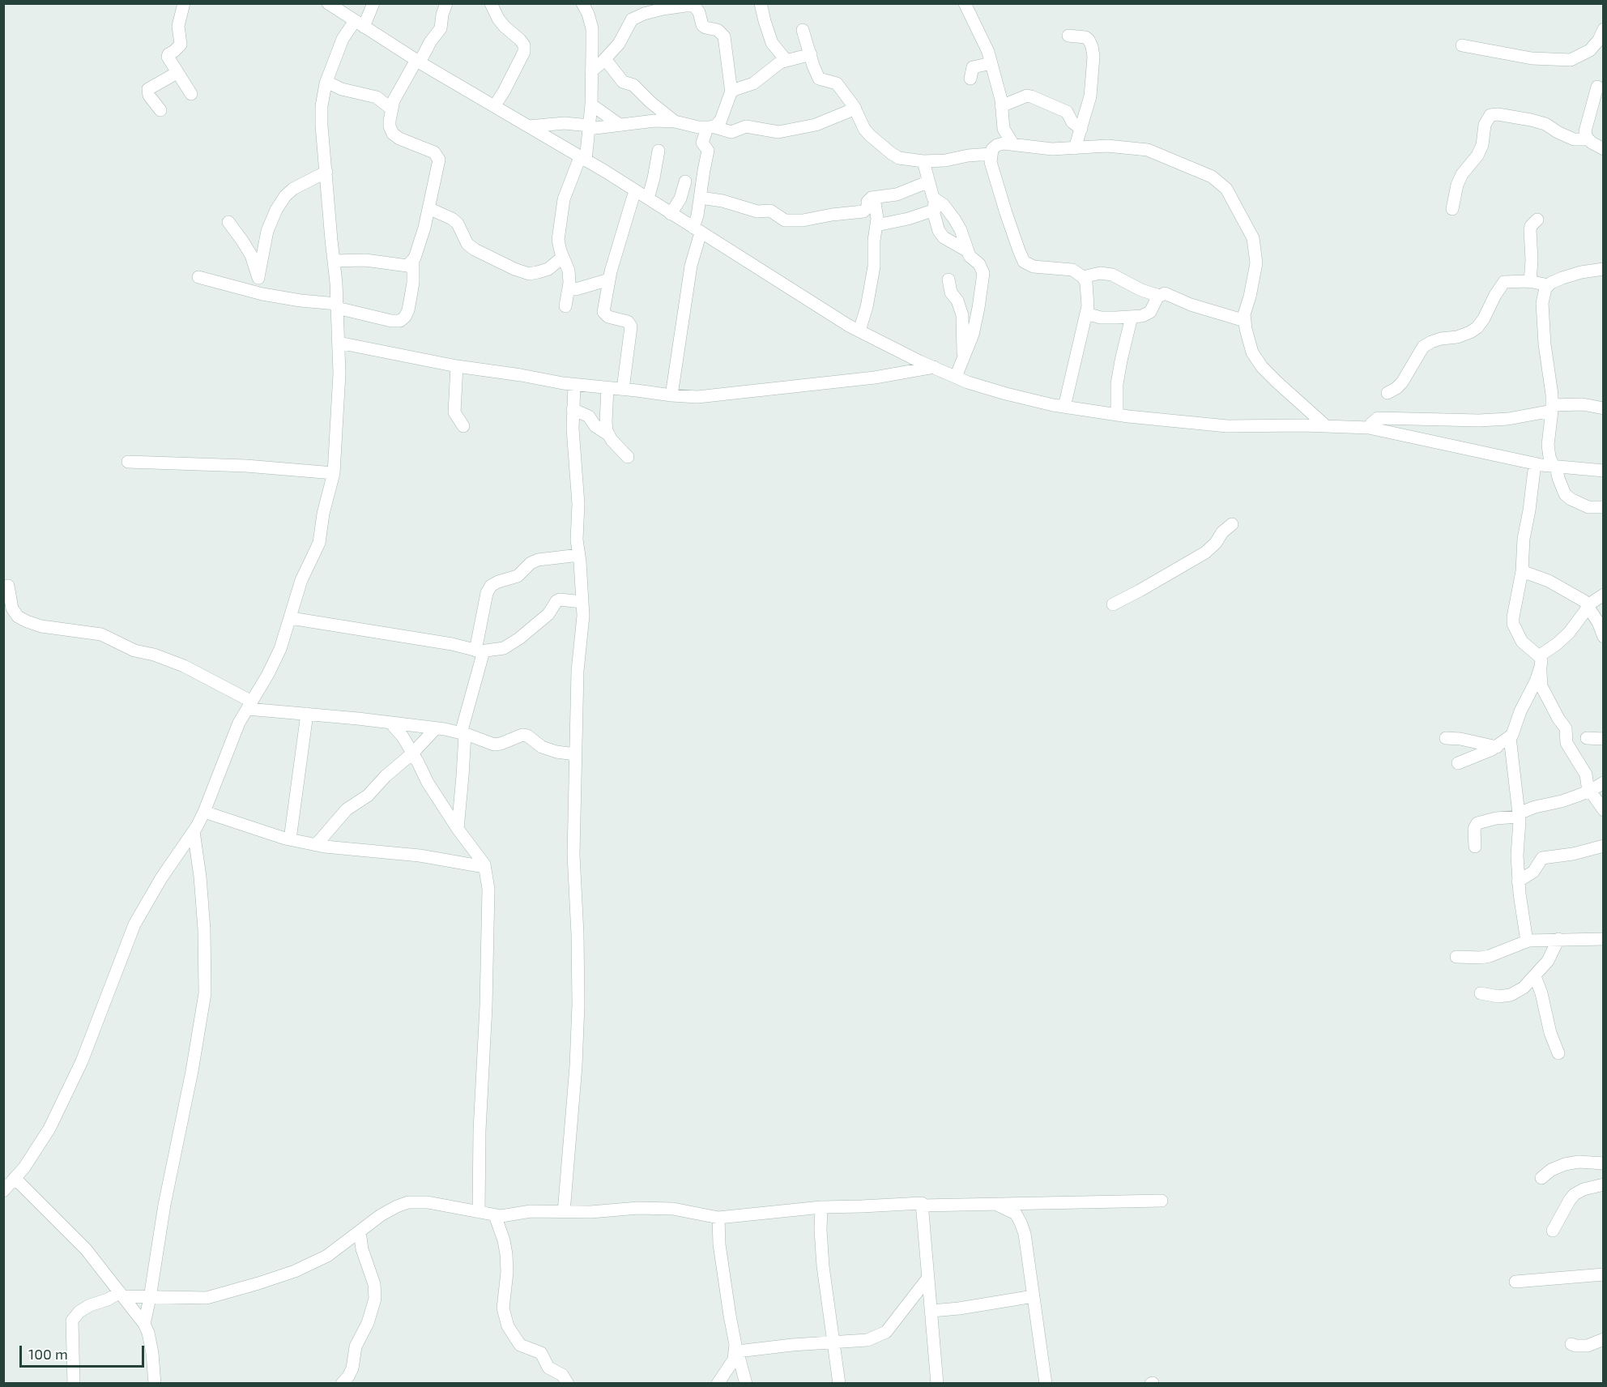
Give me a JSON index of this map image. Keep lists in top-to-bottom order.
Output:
{
  "scale_bar": "100 m"
}
